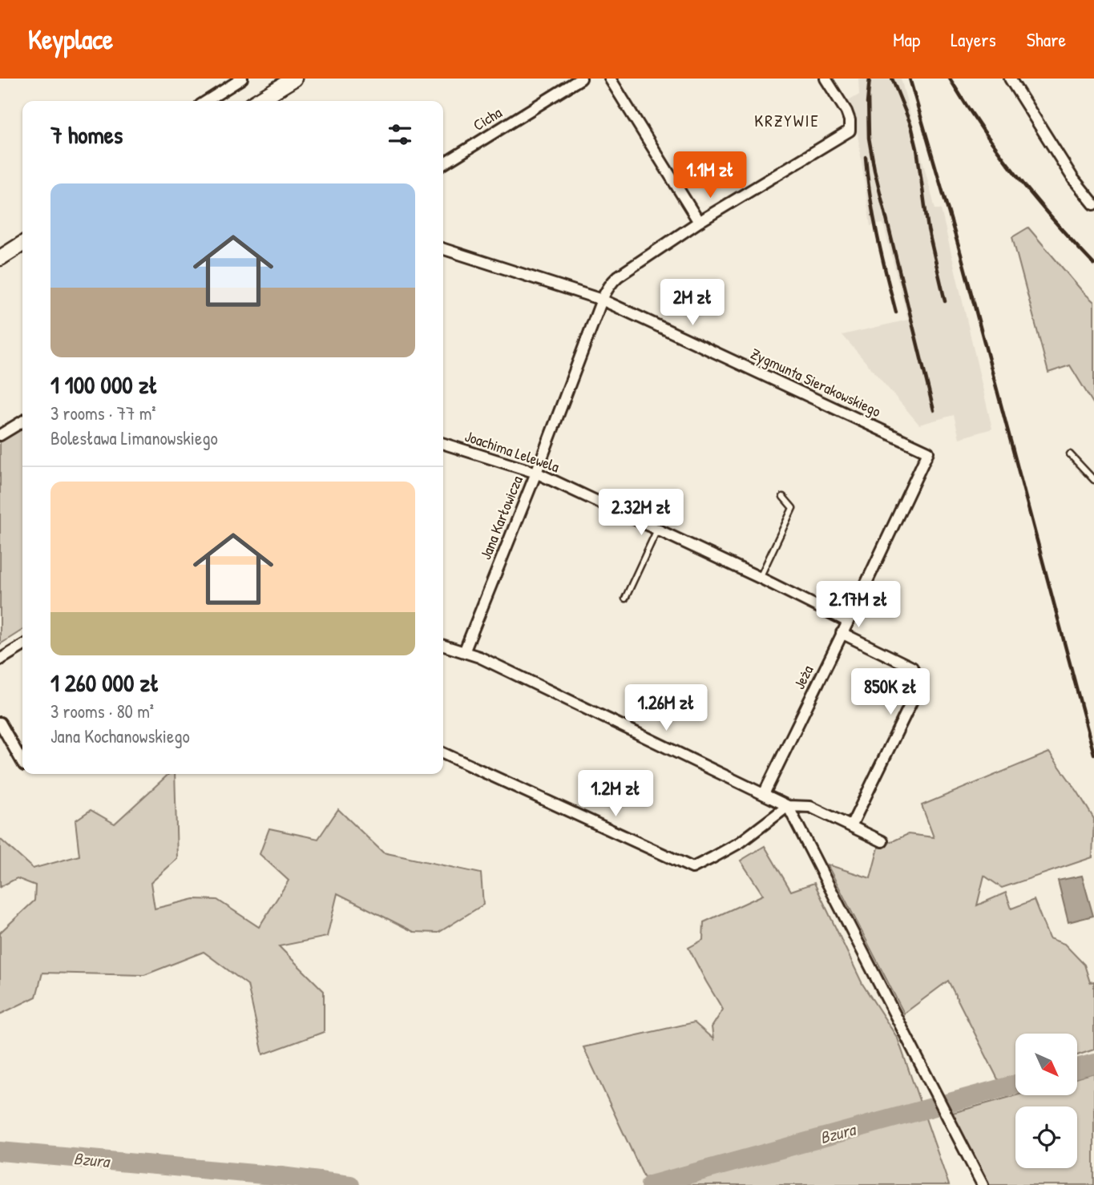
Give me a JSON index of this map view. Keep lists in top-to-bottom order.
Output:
{
  "streets": {
    "street": [
      "Cicha",
      "Zygmunta Sierakowskiego",
      "Joachima Lelewela",
      "Jana Karłowicza",
      "Jeża"
    ]
  },
  "crossings": [
    ["Zygmunta Sierakowskiego", "Jana Karłowicza"],
    ["Zygmunta Sierakowskiego", "Jeża"],
    ["Joachima Lelewela", "Jana Karłowicza"],
    ["Joachima Lelewela", "Jeża"]
  ],
  "districts": ["KRZYWIE"],
  "water": ["Bzura"],
  "north": "bottom right",
  "page": {
    "header": "Keyplace",
    "nav": ["Map", "Layers", "Share"],
    "heading": "7 homes",
    "price": [
      "1.1M zł",
      "2M zł",
      "2.32M zł",
      "2.17M zł",
      "850K zł",
      "1.26M zł",
      "1.2M zł"
    ],
    "list": [
      {
        "name": "1 100 000 zł",
        "note": "3 rooms · 77 m² · Bolesława Limanowskiego"
      },
      {
        "name": "1 260 000 zł",
        "note": "3 rooms · 80 m² · Jana Kochanowskiego"
      }
    ]
  }
}
